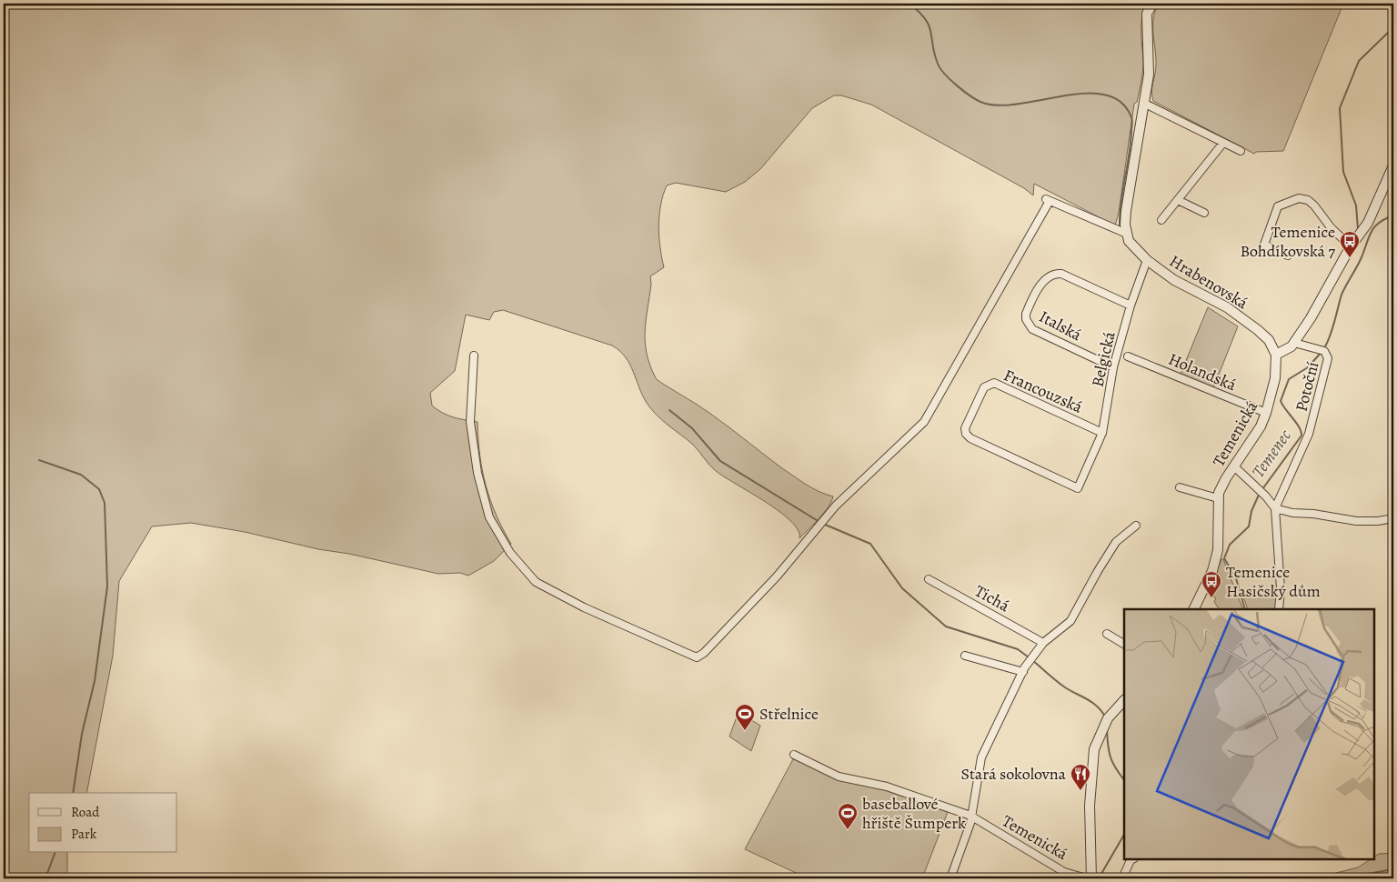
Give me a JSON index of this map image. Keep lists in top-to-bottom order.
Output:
{
  "streets": {
    "street": [
      "Hrabenovská",
      "Italská",
      "Belgická",
      "Holandská",
      "Potoční",
      "Francouzská",
      "Temenická",
      "Tichá"
    ]
  },
  "crossings": [
    ["Hrabenovská", "Belgická"],
    ["Hrabenovská", "Temenická"],
    ["Italská", "Belgická"],
    ["Belgická", "Francouzská"],
    ["Holandská", "Temenická"]
  ],
  "water": ["Temenec"],
  "places": {
    "bus stop": ["Temenice Bohdíkovská 7", "Temenice Hasičský dům"],
    "sports": ["Střelnice", "baseballové hřiště Šumperk"],
    "restaurant": ["Stará sokolovna"]
  },
  "legend": ["Road", "Park"]
}
